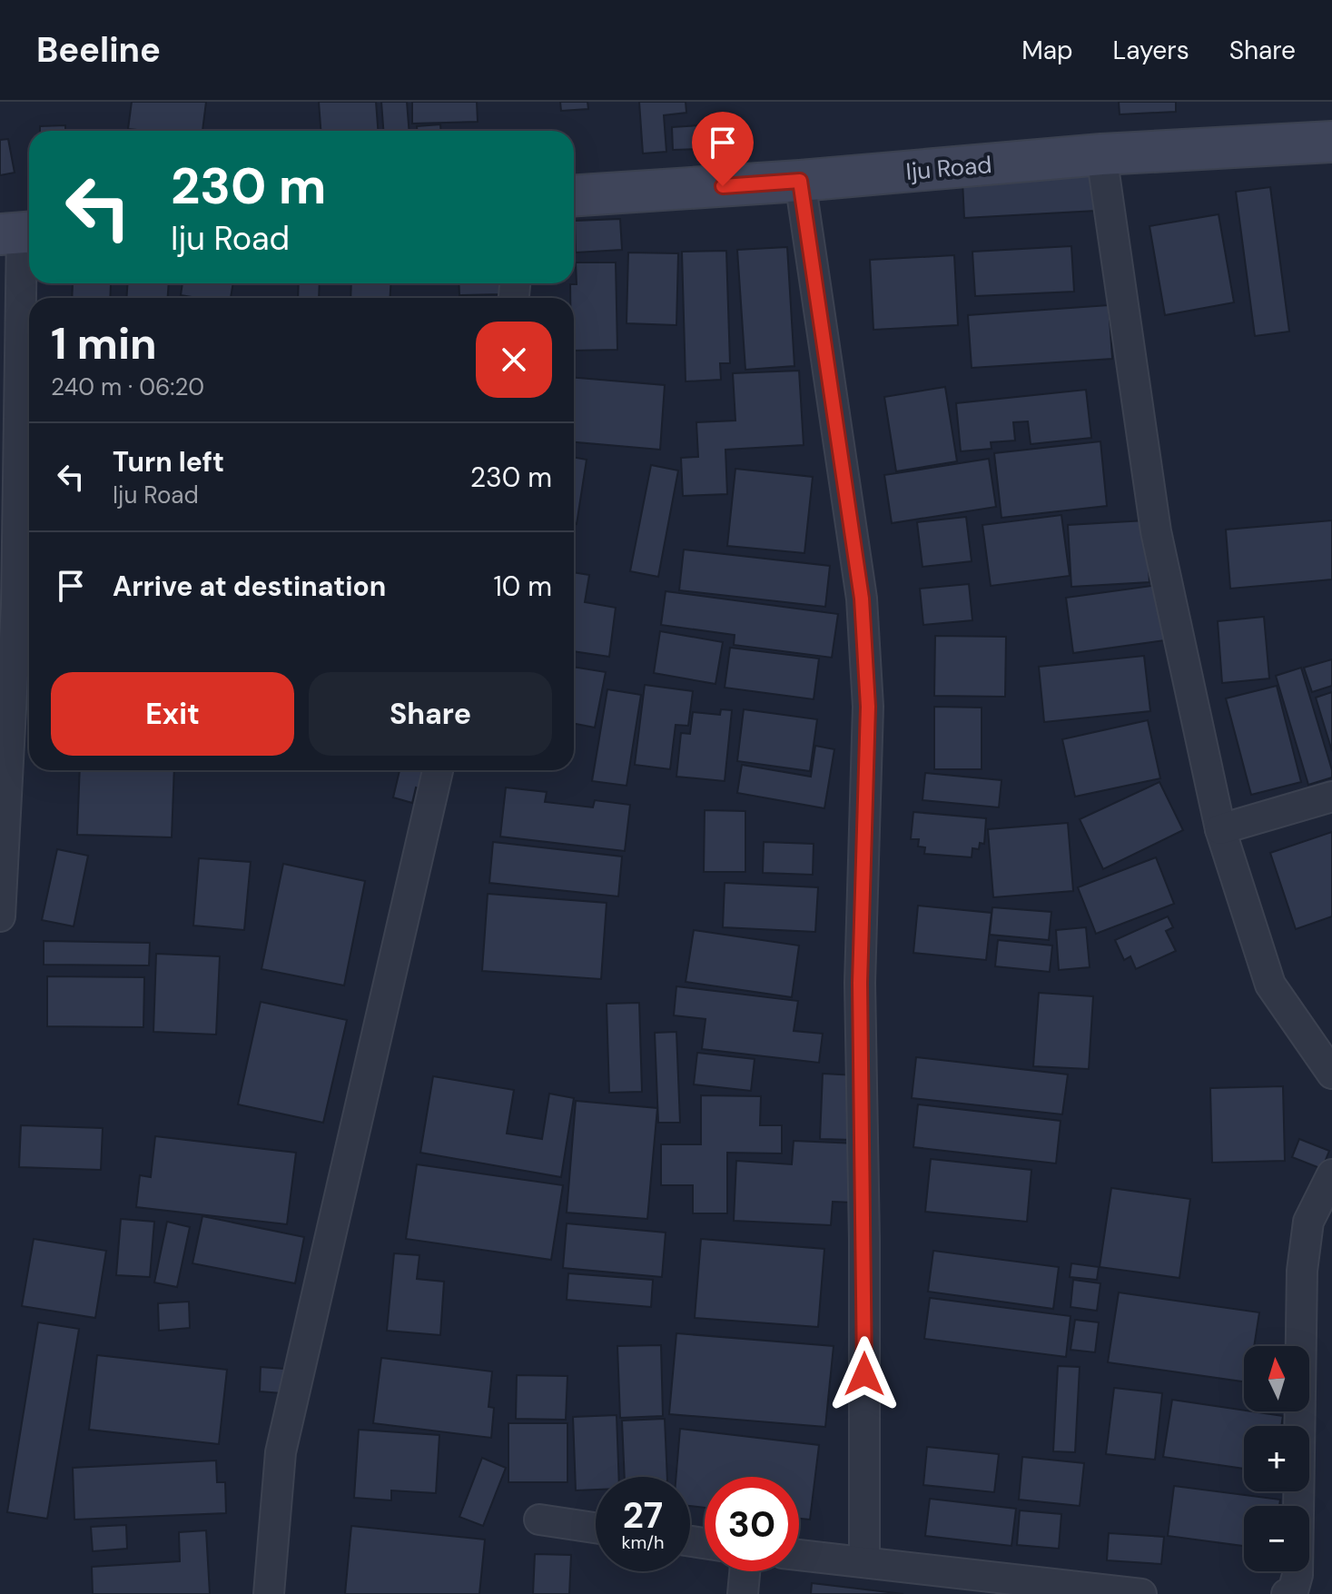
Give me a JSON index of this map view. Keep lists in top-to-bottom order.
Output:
{
  "streets": {
    "main road": ["Iju Road"]
  },
  "north": "top",
  "page": {
    "header": "Beeline",
    "nav": ["Map", "Layers", "Share"],
    "turn": ["230 m", "Iju Road"],
    "heading": ["1 min", "240 m · 06:20"],
    "list": [
      {
        "name": "Turn left",
        "note": "Iju Road",
        "value": "230 m"
      },
      {
        "name": "Arrive at destination",
        "value": "10 m"
      }
    ],
    "buttons": ["Exit", "Share"],
    "map_buttons": ["+", "−"],
    "speed": "27 km/h",
    "limit": "30"
  }
}
